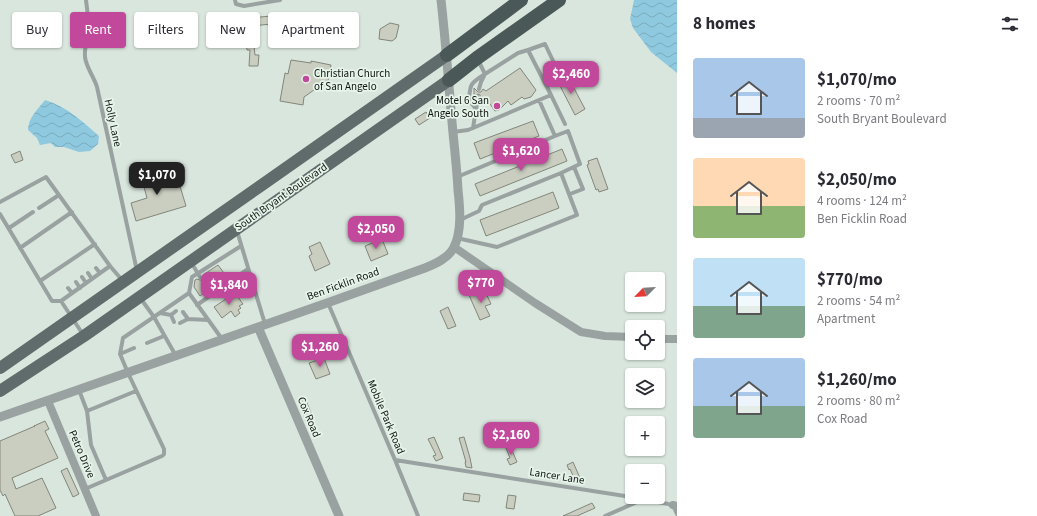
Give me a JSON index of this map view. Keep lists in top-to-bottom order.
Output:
{
  "streets": {
    "highway": ["South Bryant Boulevard"],
    "street": ["Ben Ficklin Road", "Cox Road", "Petro Drive"],
    "lane": ["Holly Lane", "Mobile Park Road", "Lancer Lane"]
  },
  "crossings": [
    ["Holly Lane", "South Bryant Boulevard"],
    ["Ben Ficklin Road", "Cox Road"],
    ["Ben Ficklin Road", "Mobile Park Road"],
    ["Ben Ficklin Road", "Petro Drive"],
    ["Mobile Park Road", "Lancer Lane"]
  ],
  "places": ["Christian Church of San Angelo", "Motel 6 San Angelo South"],
  "north": "bottom left",
  "page": {
    "heading": "8 homes",
    "chip": [
      "Buy",
      "Rent",
      "Filters",
      "New",
      "Apartment"
    ],
    "list": [
      {
        "name": "$1,070/mo",
        "note": "2 rooms · 70 m² · South Bryant Boulevard"
      },
      {
        "name": "$2,050/mo",
        "note": "4 rooms · 124 m² · Ben Ficklin Road"
      },
      {
        "name": "$770/mo",
        "note": "2 rooms · 54 m² · Apartment"
      },
      {
        "name": "$1,260/mo",
        "note": "2 rooms · 80 m² · Cox Road"
      }
    ],
    "price": [
      "$2,460",
      "$1,620",
      "$1,070",
      "$2,050",
      "$770",
      "$1,840",
      "$1,260",
      "$2,160"
    ],
    "map_buttons": ["+", "−"]
  }
}
